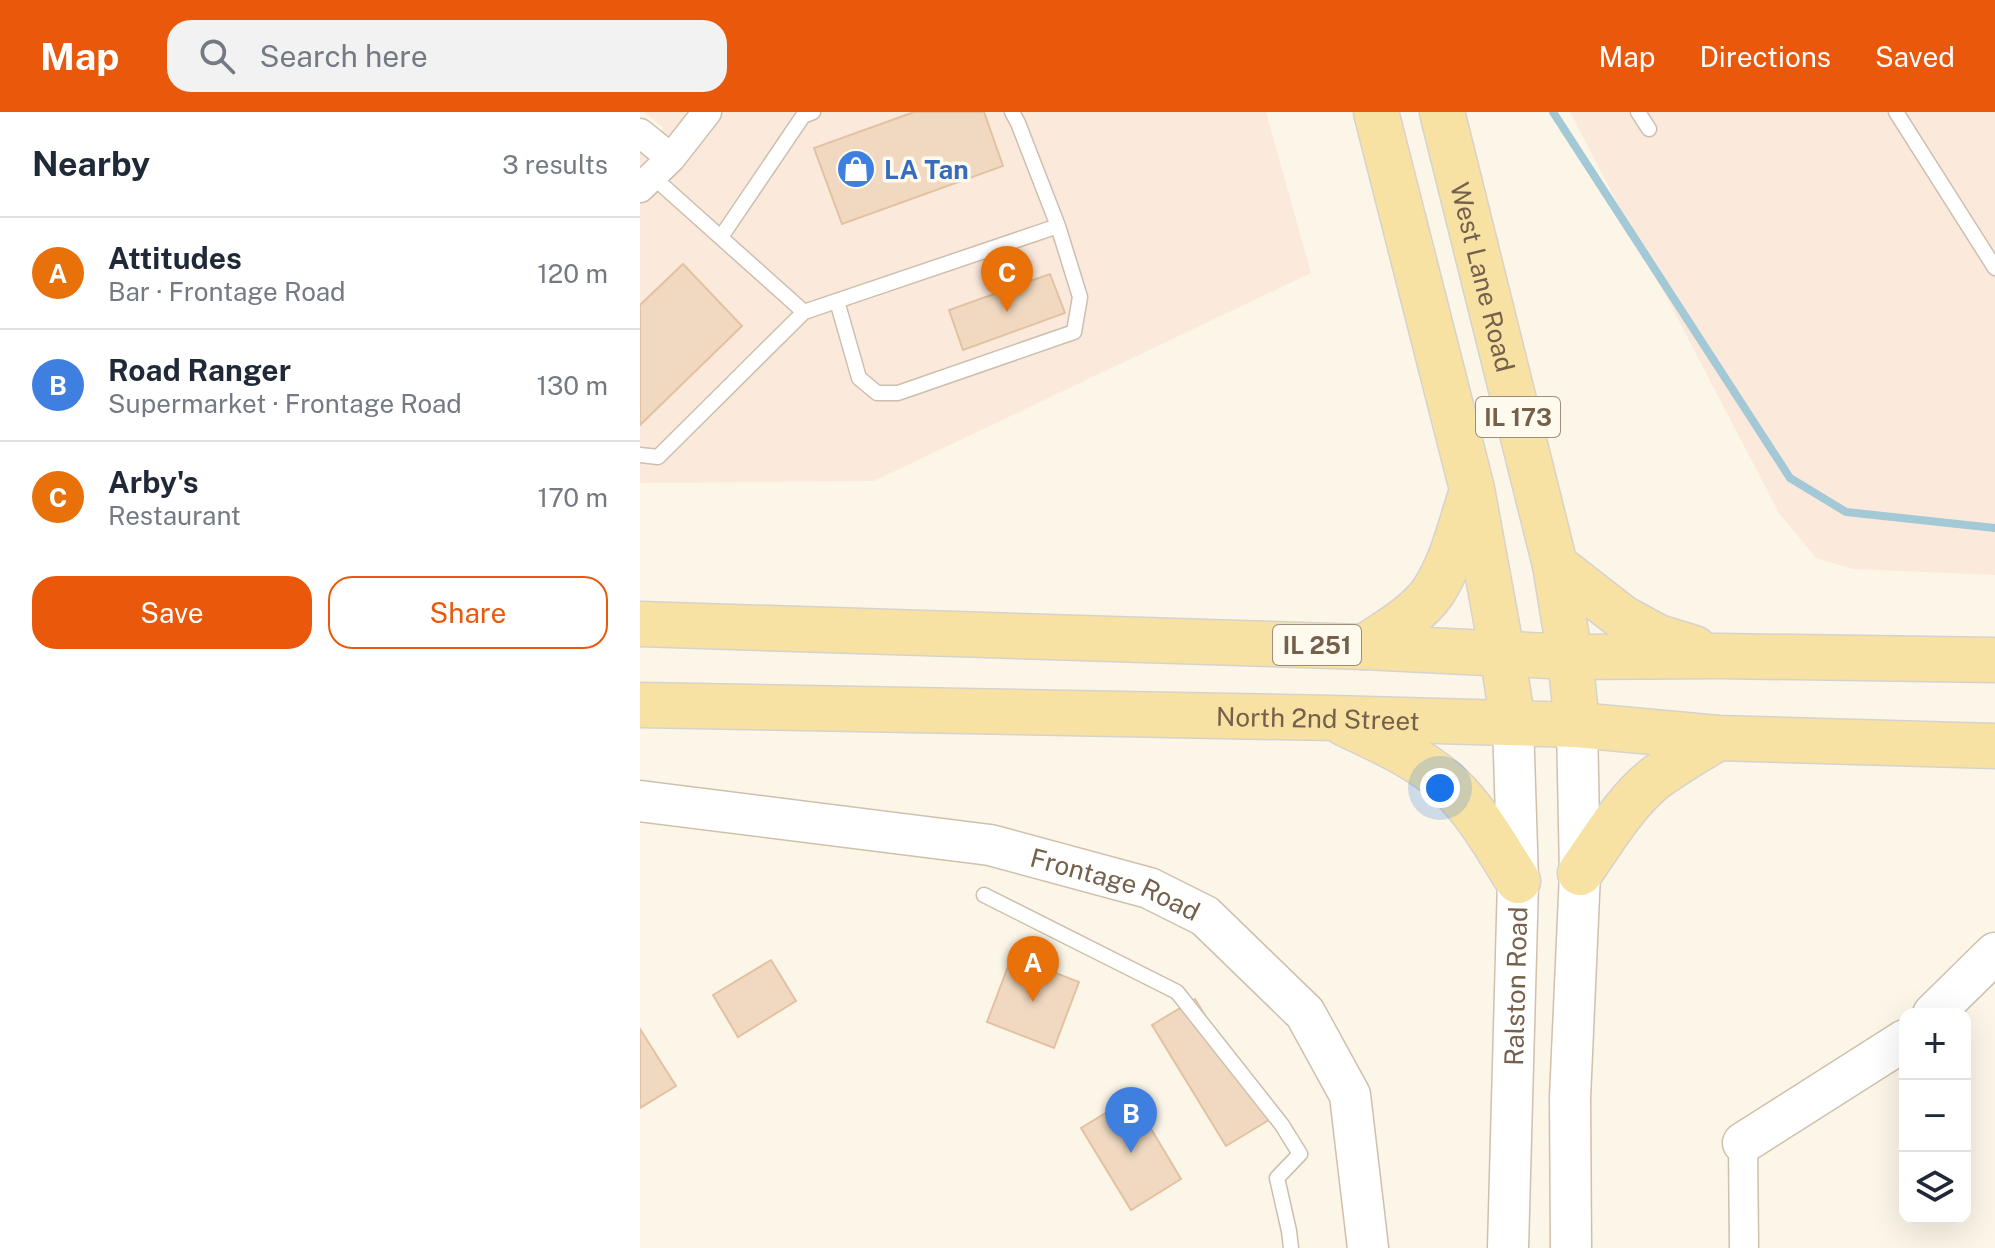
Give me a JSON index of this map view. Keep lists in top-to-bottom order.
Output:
{
  "streets": {
    "main road": [
      "West Lane Road",
      "IL 173",
      "IL 251",
      "North 2nd Street"
    ],
    "street": ["Frontage Road", "Ralston Road"]
  },
  "crossings": [
    ["West Lane Road", "IL 251"],
    ["West Lane Road", "North 2nd Street"],
    ["IL 173", "IL 251"],
    ["IL 173", "North 2nd Street"],
    ["IL 173", "Ralston Road"],
    ["North 2nd Street", "Ralston Road"]
  ],
  "places": {
    "shop": ["LA Tan"]
  },
  "page": {
    "header": "Map",
    "search": "Search here",
    "nav": ["Map", "Directions", "Saved"],
    "heading": ["Nearby", "3 results"],
    "list": [
      {
        "mark": "A",
        "name": "Attitudes",
        "note": "Bar · Frontage Road",
        "value": "120 m"
      },
      {
        "mark": "B",
        "name": "Road Ranger",
        "note": "Supermarket · Frontage Road",
        "value": "130 m"
      },
      {
        "mark": "C",
        "name": "Arby's",
        "note": "Restaurant",
        "value": "170 m"
      }
    ],
    "pins": ["C", "A", "B"],
    "buttons": ["Save", "Share"],
    "map_buttons": ["+", "−"]
  }
}
